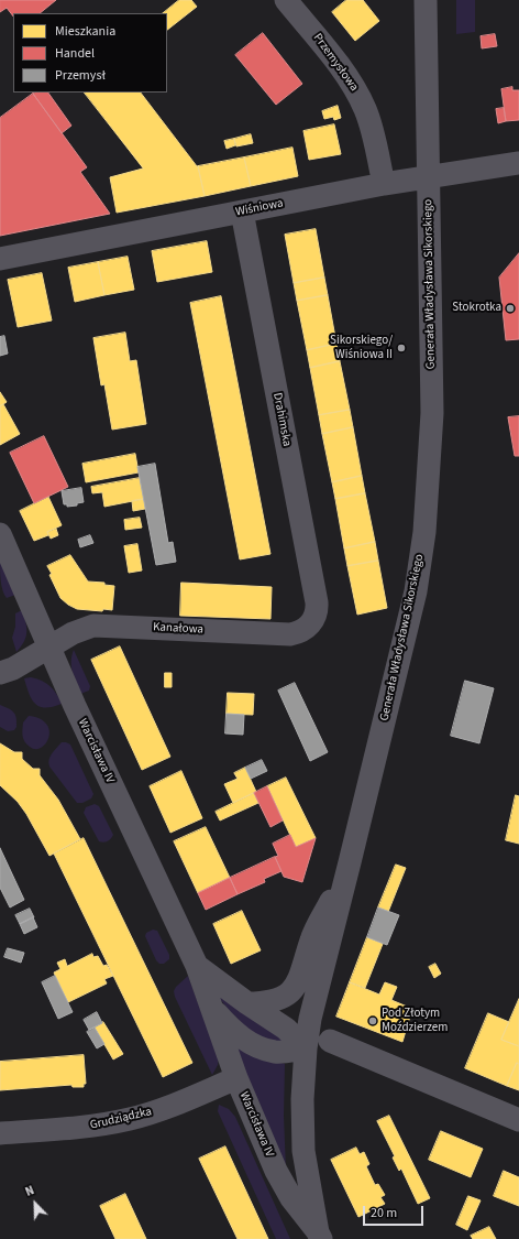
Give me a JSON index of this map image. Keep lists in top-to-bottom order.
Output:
{
  "streets": {
    "street": [
      "Przemysłowa",
      "Wiśniowa",
      "Generała Władysława Sikorskiego",
      "Drahimska",
      "Kanałowa",
      "Warcisława IV",
      "Grudziądzka"
    ]
  },
  "crossings": [
    ["Przemysłowa", "Wiśniowa"],
    ["Wiśniowa", "Generała Władysława Sikorskiego"],
    ["Wiśniowa", "Drahimska"],
    ["Generała Władysława Sikorskiego", "Warcisława IV"],
    ["Drahimska", "Kanałowa"],
    ["Kanałowa", "Warcisława IV"],
    ["Warcisława IV", "Grudziądzka"]
  ],
  "places": ["Stokrotka", "Sikorskiego/ Wiśniowa II", "Pod Złotym Moździerzem"],
  "legend": ["Mieszkania", "Handel", "Przemysł"],
  "scale_bar": "20 m",
  "north": "top left"
}
